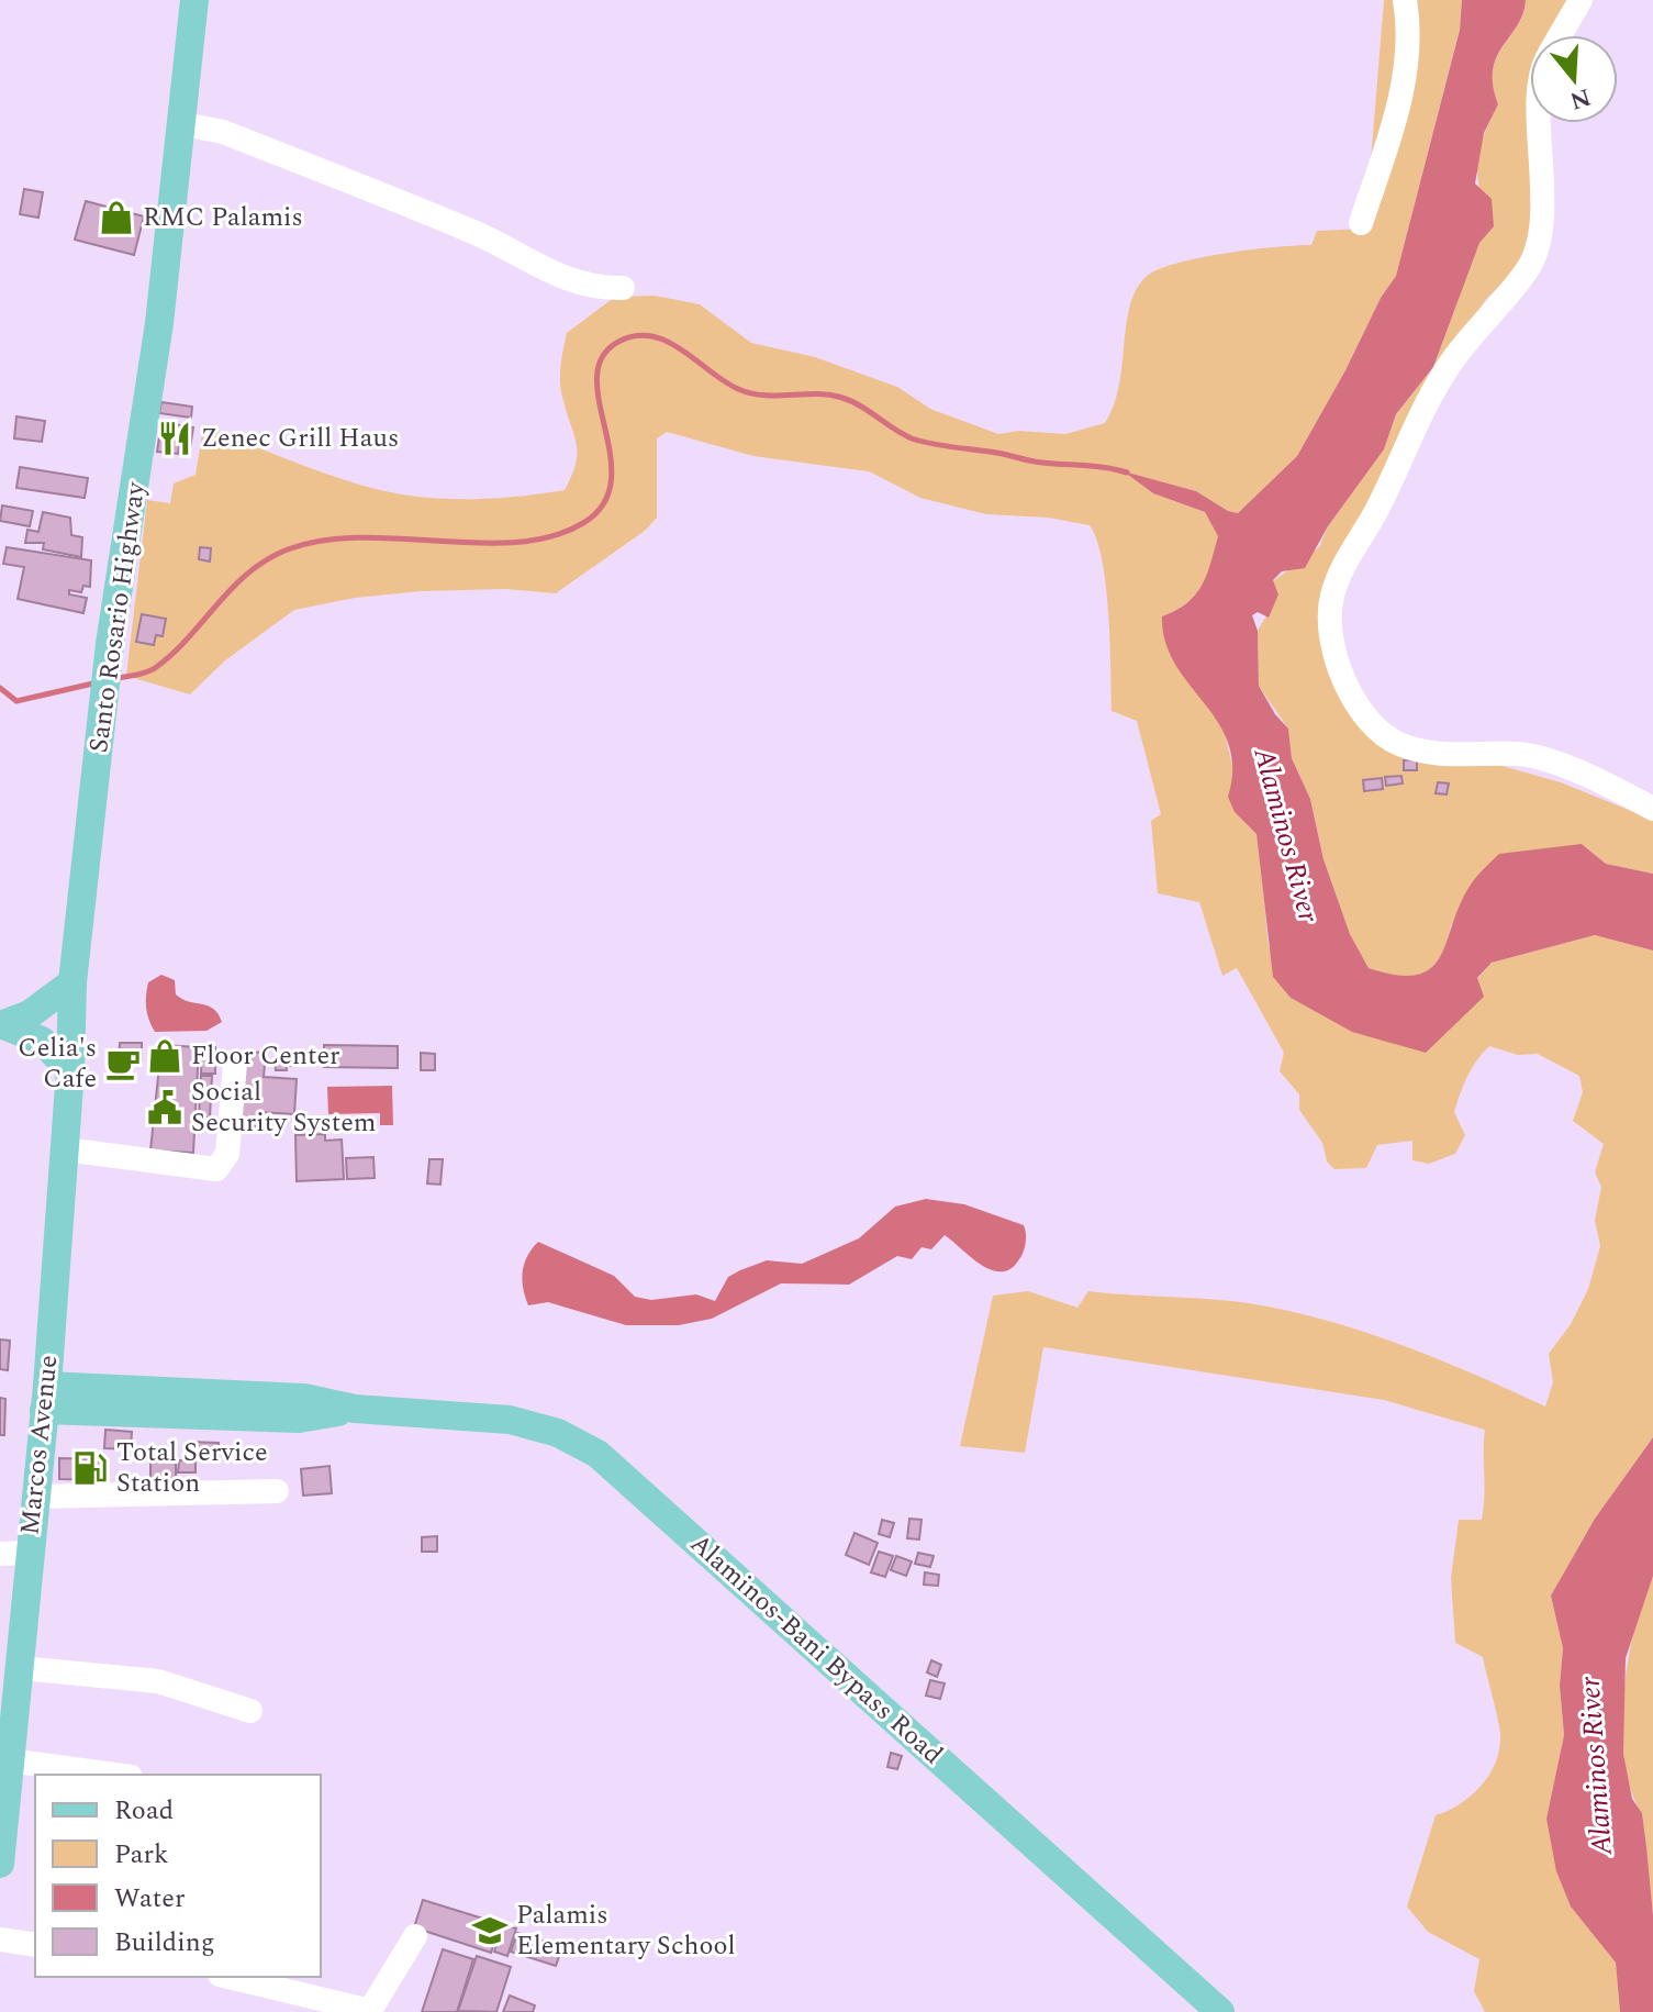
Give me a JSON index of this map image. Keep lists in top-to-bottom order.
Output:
{
  "streets": {
    "main road": ["Santo Rosario Highway", "Marcos Avenue", "Alaminos-Bani Bypass Road"]
  },
  "crossings": [
    ["Santo Rosario Highway", "Marcos Avenue"],
    ["Marcos Avenue", "Alaminos-Bani Bypass Road"]
  ],
  "water": ["Alaminos River"],
  "places": {
    "shop": ["RMC Palamis", "Floor Center"],
    "restaurant": ["Zenec Grill Haus"],
    "cafe": ["Celia's Cafe"],
    "public building": ["Social Security System"],
    "fuel station": ["Total Service Station"],
    "school or university": ["Palamis Elementary School"]
  },
  "legend": [
    "Road",
    "Park",
    "Water",
    "Building"
  ],
  "north": "bottom"
}
